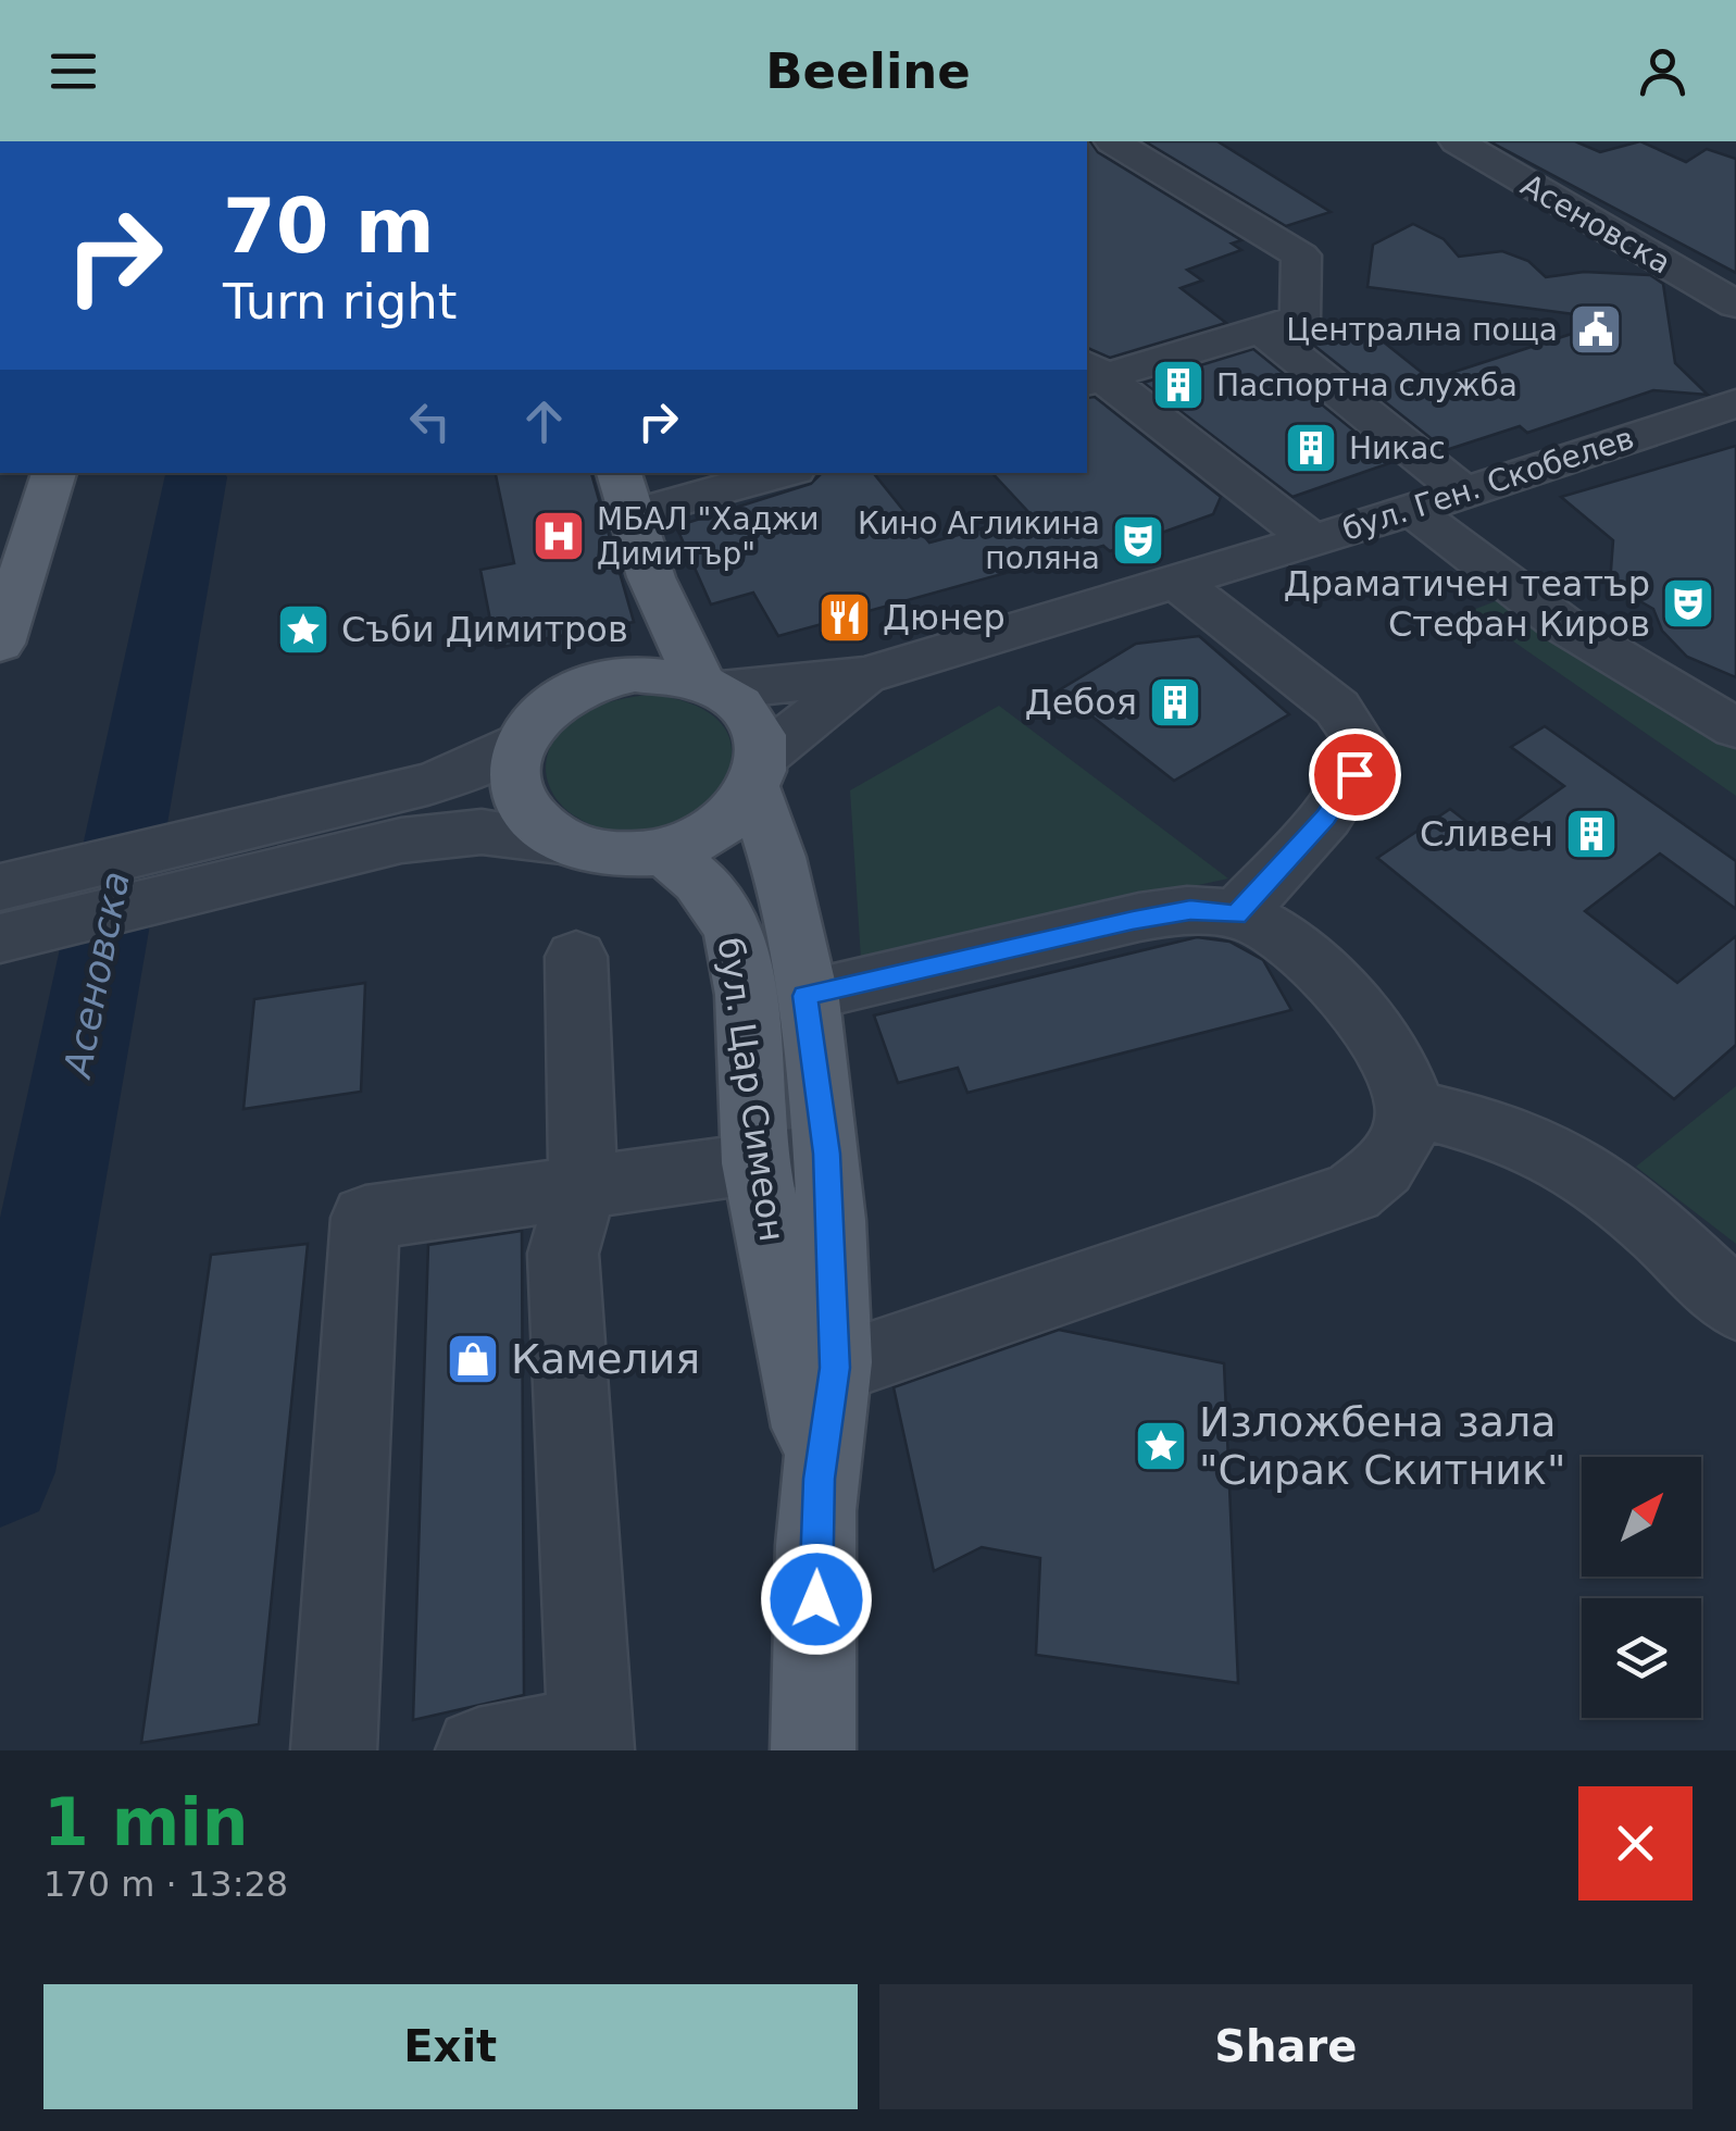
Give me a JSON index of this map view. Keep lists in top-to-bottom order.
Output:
{
  "streets": {
    "main road": ["бул. Цар Симеон"],
    "street": ["Асеновска", "бул. Ген. Скобелев"]
  },
  "crossings": [
    ["бул. Ген. Скобелев", "бул. Цар Симеон"]
  ],
  "water": ["Асеновска"],
  "places": {
    "public building": ["Централна поща"],
    "building": [
      "Паспортна служба",
      "Никас",
      "Дебоя",
      "Сливен"
    ],
    "hospital": ["МБАЛ \"Хаджи Димитър\""],
    "theatre": ["Кино Агликина поляна", "Драматичен театър Стефан Киров"],
    "restaurant": ["Дюнер"],
    "place": ["Съби Димитров", "Изложбена зала \"Сирак Скитник\""],
    "shop": ["Камелия"]
  },
  "north": "top right",
  "page": {
    "header": "Beeline",
    "turn": ["70 m", "Turn right"],
    "heading": ["1 min", "170 m · 13:28"],
    "buttons": ["Exit", "Share"]
  }
}
